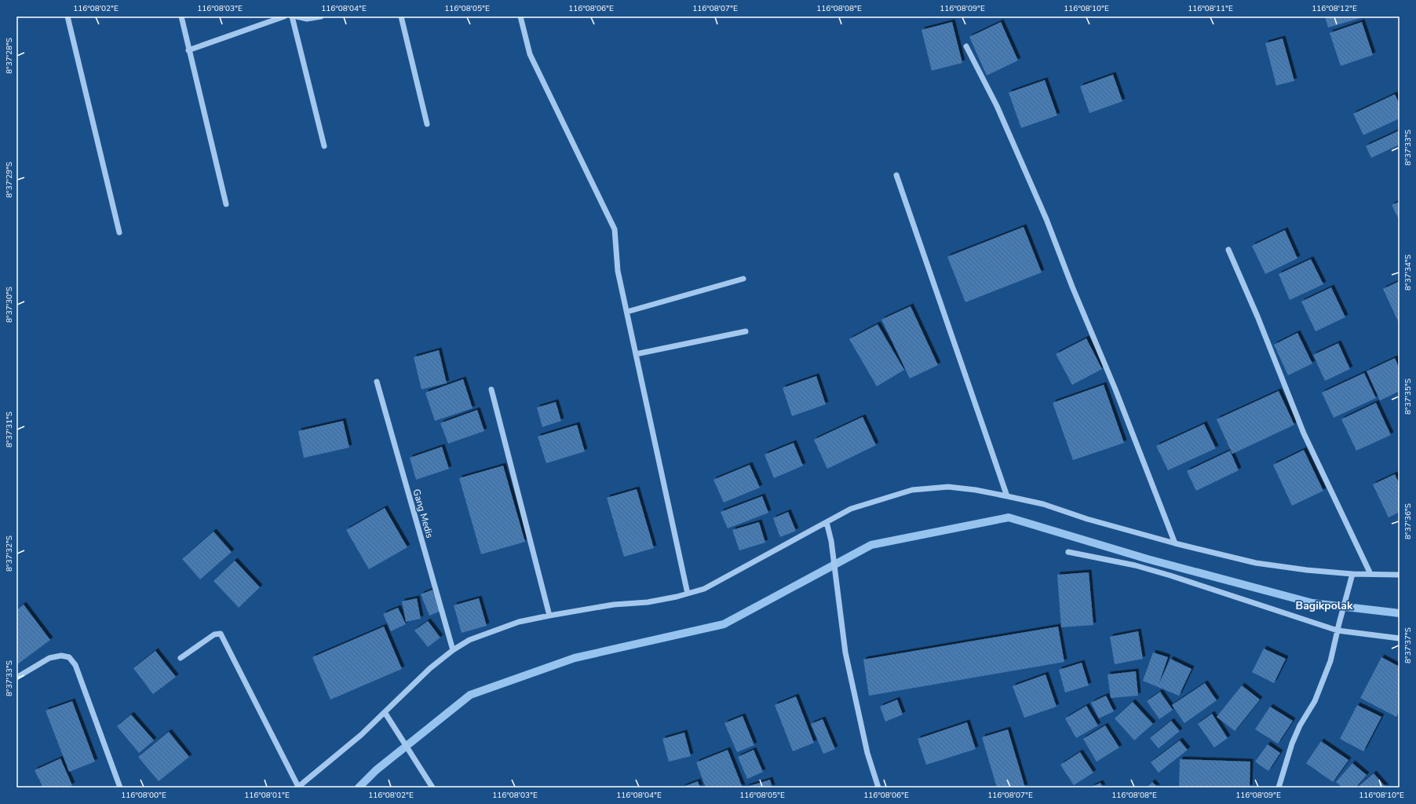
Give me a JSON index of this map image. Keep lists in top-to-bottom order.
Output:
{
  "streets": {
    "street": ["Gang Medis"]
  },
  "districts": ["Bagikpolak"],
  "coordinates": [
    "116°08'02\"E",
    "116°08'03\"E",
    "116°08'04\"E",
    "116°08'05\"E",
    "116°08'06\"E",
    "116°08'07\"E",
    "116°08'08\"E",
    "116°08'09\"E",
    "116°08'10\"E",
    "116°08'11\"E",
    "116°08'12\"E",
    "8°37'28\"S",
    "8°37'33\"S",
    "8°37'29\"S",
    "8°37'34\"S",
    "8°37'30\"S",
    "8°37'35\"S",
    "8°37'31\"S",
    "8°37'36\"S",
    "8°37'32\"S",
    "8°37'37\"S",
    "116°08'00\"E",
    "116°08'01\"E"
  ]
}
